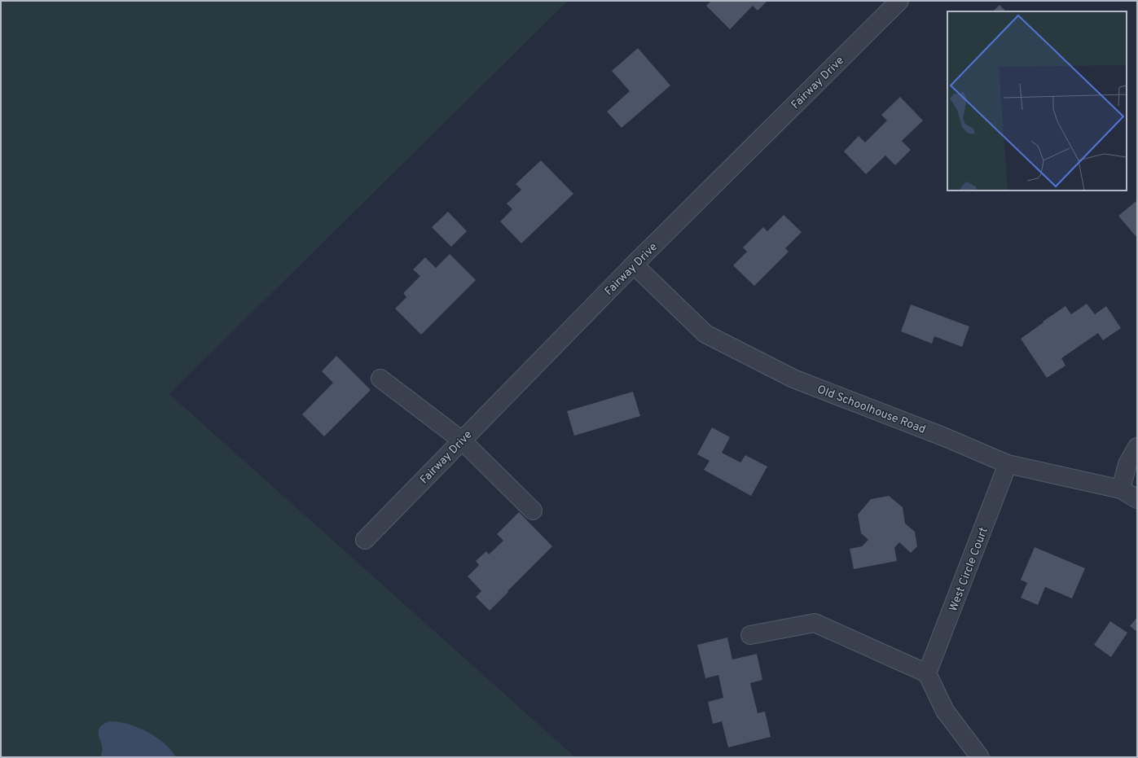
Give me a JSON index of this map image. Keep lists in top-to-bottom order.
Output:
{
  "streets": {
    "street": ["Fairway Drive", "Old Schoolhouse Road", "West Circle Court"]
  },
  "crossings": [
    ["Fairway Drive", "Old Schoolhouse Road"],
    ["Old Schoolhouse Road", "West Circle Court"]
  ]
}
